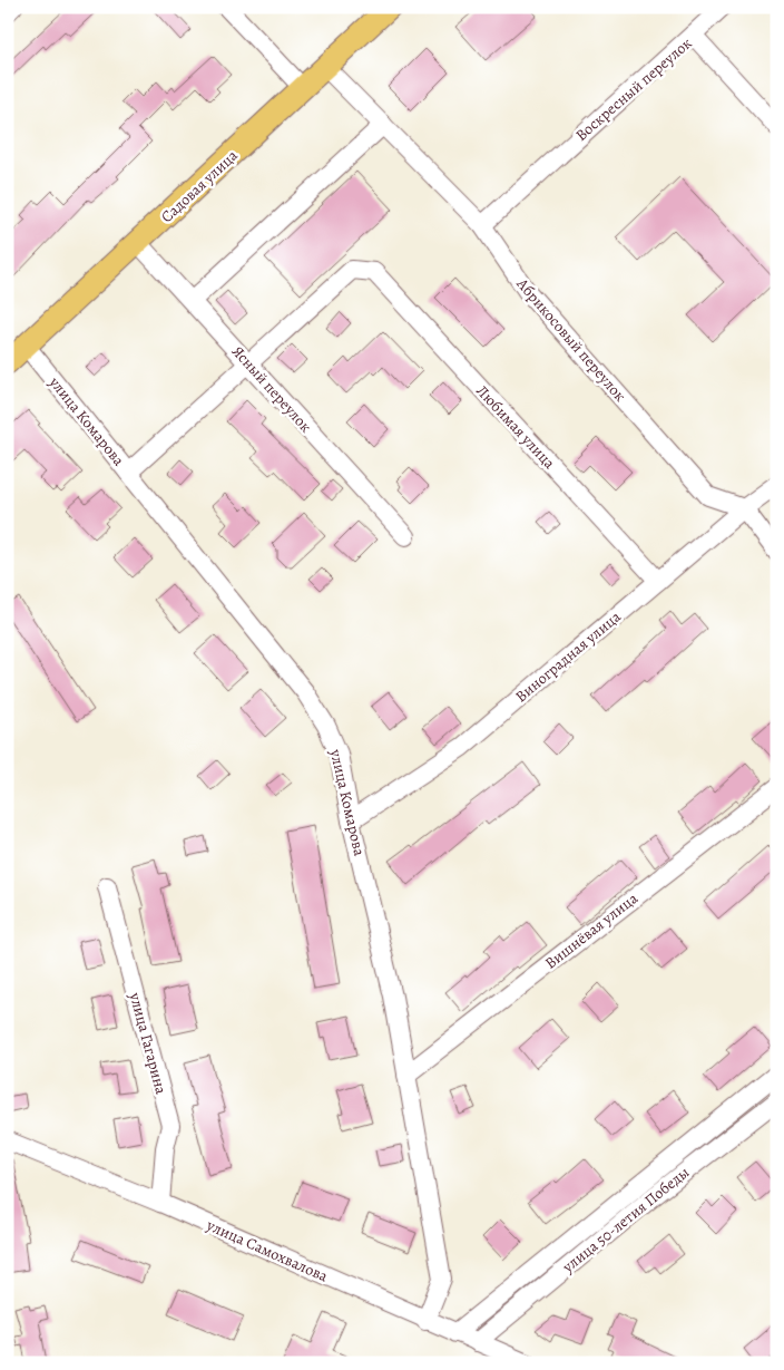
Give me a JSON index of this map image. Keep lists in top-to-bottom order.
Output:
{
  "streets": {
    "main road": ["Садовая улица"],
    "street": [
      "Воскресный переулок",
      "Абрикосовый переулок",
      "Ясный переулок",
      "улица Комарова",
      "Любимая улица",
      "Виноградная улица",
      "Вишнёвая улица",
      "улица Гагарина",
      "улица 50-летия Победы",
      "улица Самохвалова"
    ]
  },
  "crossings": [
    ["Воскресный переулок", "Абрикосовый переулок"],
    ["Садовая улица", "Абрикосовый переулок"],
    ["Садовая улица", "Ясный переулок"],
    ["Садовая улица", "улица Комарова"],
    ["Абрикосовый переулок", "Виноградная улица"],
    ["Ясный переулок", "Любимая улица"],
    ["улица Комарова", "Виноградная улица"],
    ["улица Комарова", "Вишнёвая улица"],
    ["улица Комарова", "улица Самохвалова"],
    ["Любимая улица", "Виноградная улица"],
    ["улица Гагарина", "улица Самохвалова"],
    ["улица 50-летия Победы", "улица Самохвалова"]
  ]
}
